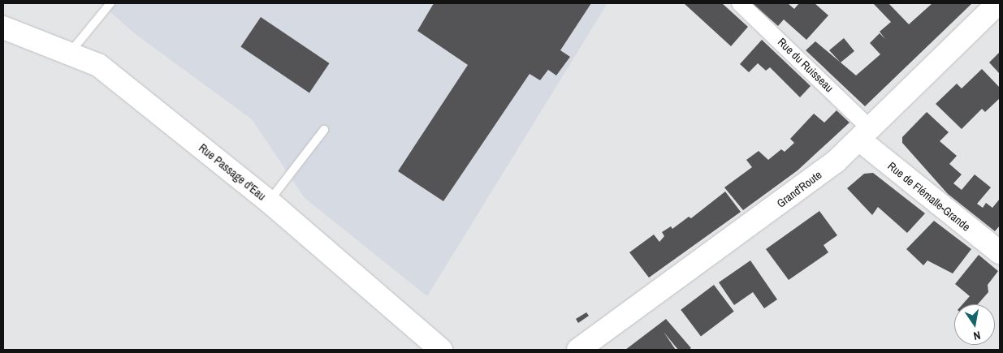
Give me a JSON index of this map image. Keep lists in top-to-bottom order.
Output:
{
  "streets": {
    "street": [
      "Rue du Ruisseau",
      "Rue Passage d'Eau",
      "Grand'Route",
      "Rue de Flémalle-Grande"
    ]
  },
  "crossings": [
    ["Rue du Ruisseau", "Grand'Route"],
    ["Rue du Ruisseau", "Rue de Flémalle-Grande"],
    ["Grand'Route", "Rue de Flémalle-Grande"]
  ],
  "north": "bottom"
}
